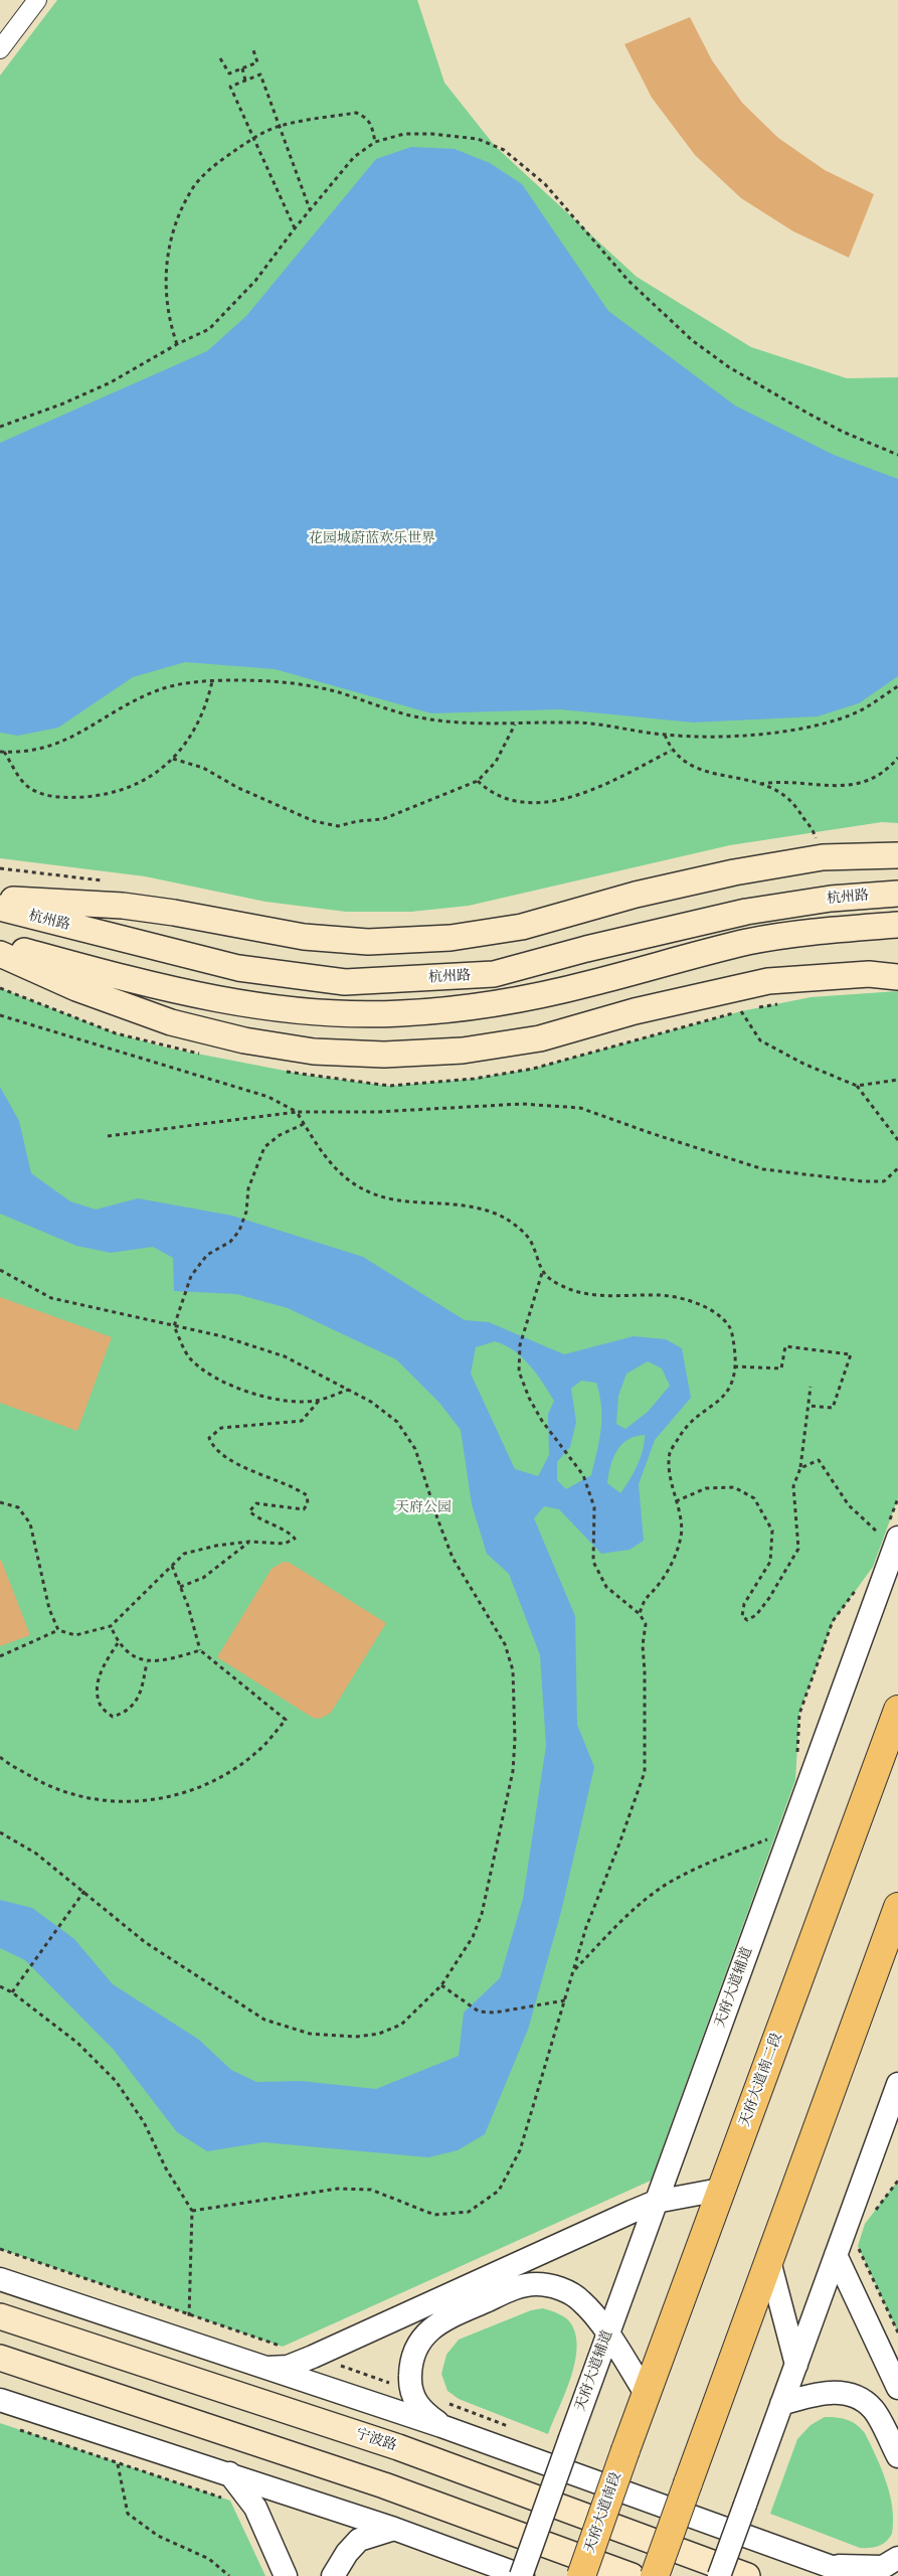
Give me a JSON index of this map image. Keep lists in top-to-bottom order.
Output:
{
  "streets": {
    "highway": ["天府大道南二段", "天府大道南段"],
    "main road": ["杭州路", "宁波路"],
    "street": ["天府大道辅道"]
  },
  "crossings": [
    ["天府大道南二段", "天府大道南段"]
  ],
  "parks": ["花园城蔚蓝欢乐世界", "天府公园"]
}
